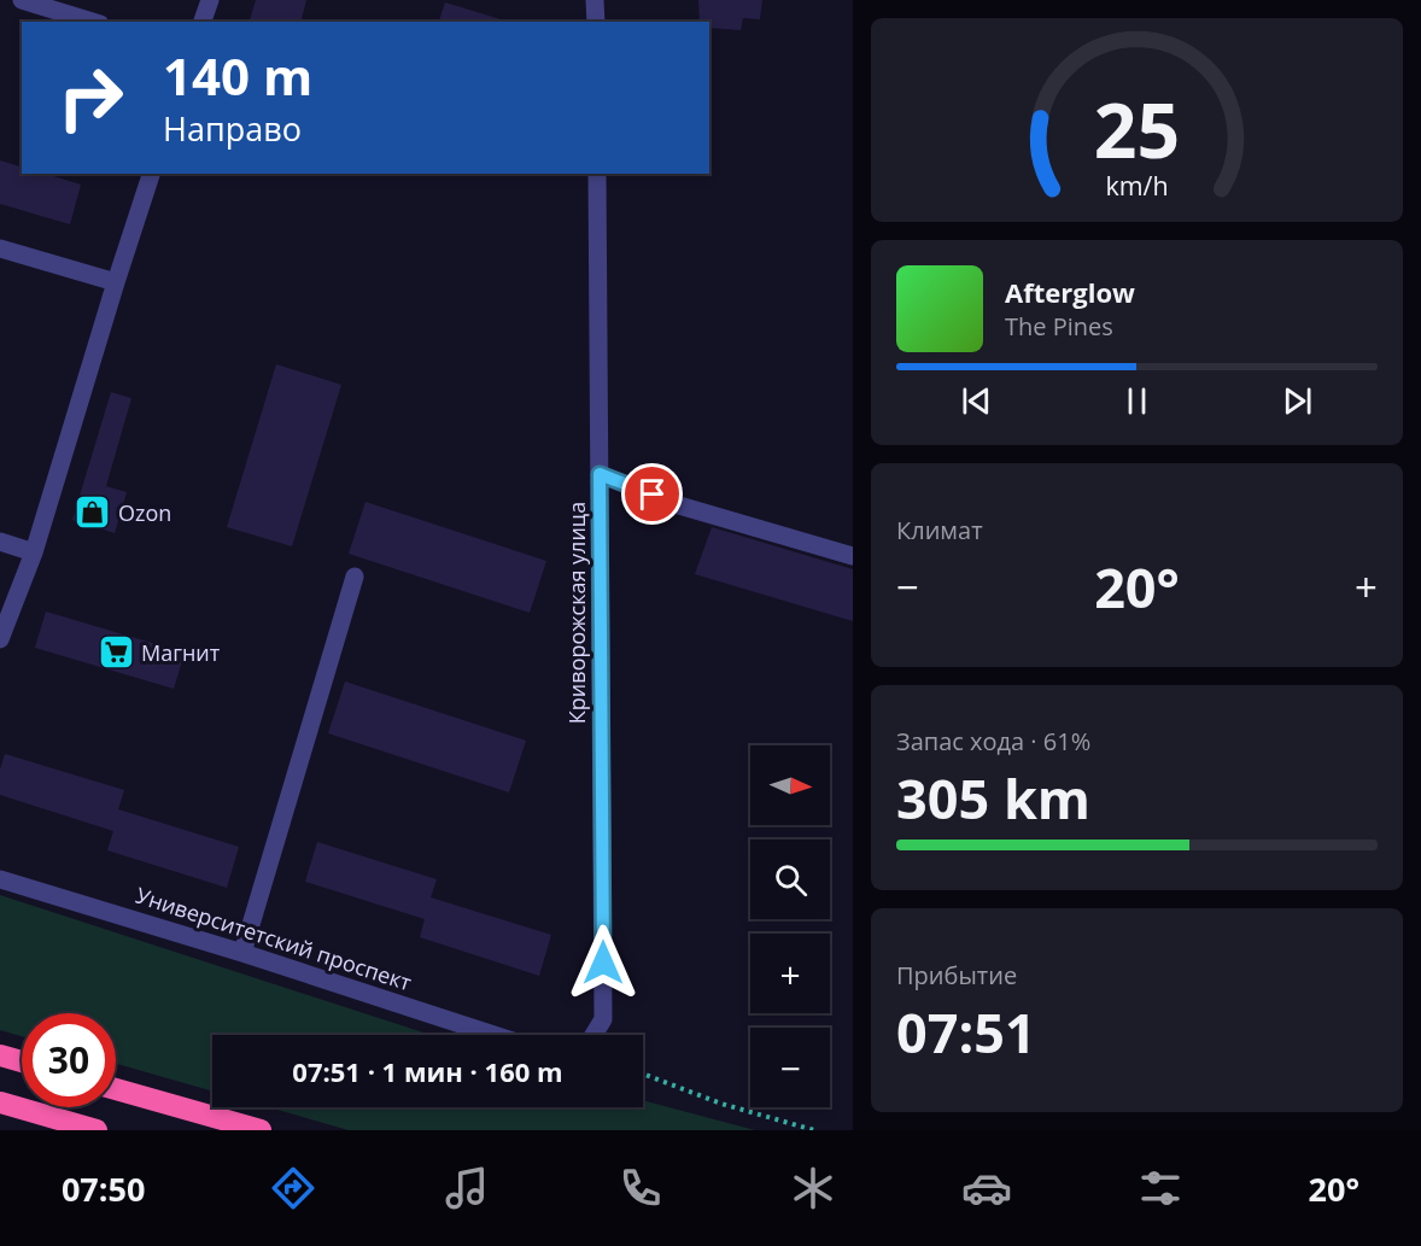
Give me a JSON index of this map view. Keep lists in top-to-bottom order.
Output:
{
  "streets": {
    "street": ["Криворожская улица", "Университетский проспект"]
  },
  "places": {
    "shop": ["Ozon"],
    "supermarket": ["Магнит"]
  },
  "north": "right",
  "page": {
    "turn": ["140 m", "Направо"],
    "song": ["Afterglow", "The Pines"],
    "tile": [
      "Климат",
      ["Запас хода · 61%", "305 km"],
      ["Прибытие", "07:51"]
    ],
    "heat": ["−", "20°", "+"],
    "map_buttons": ["+", "−"],
    "limit": "30",
    "trip": "07:51 · 1 мин · 160 m",
    "tabs": ["07:50", "20°"],
    "gauge": ["25", "km/h"]
  }
}
